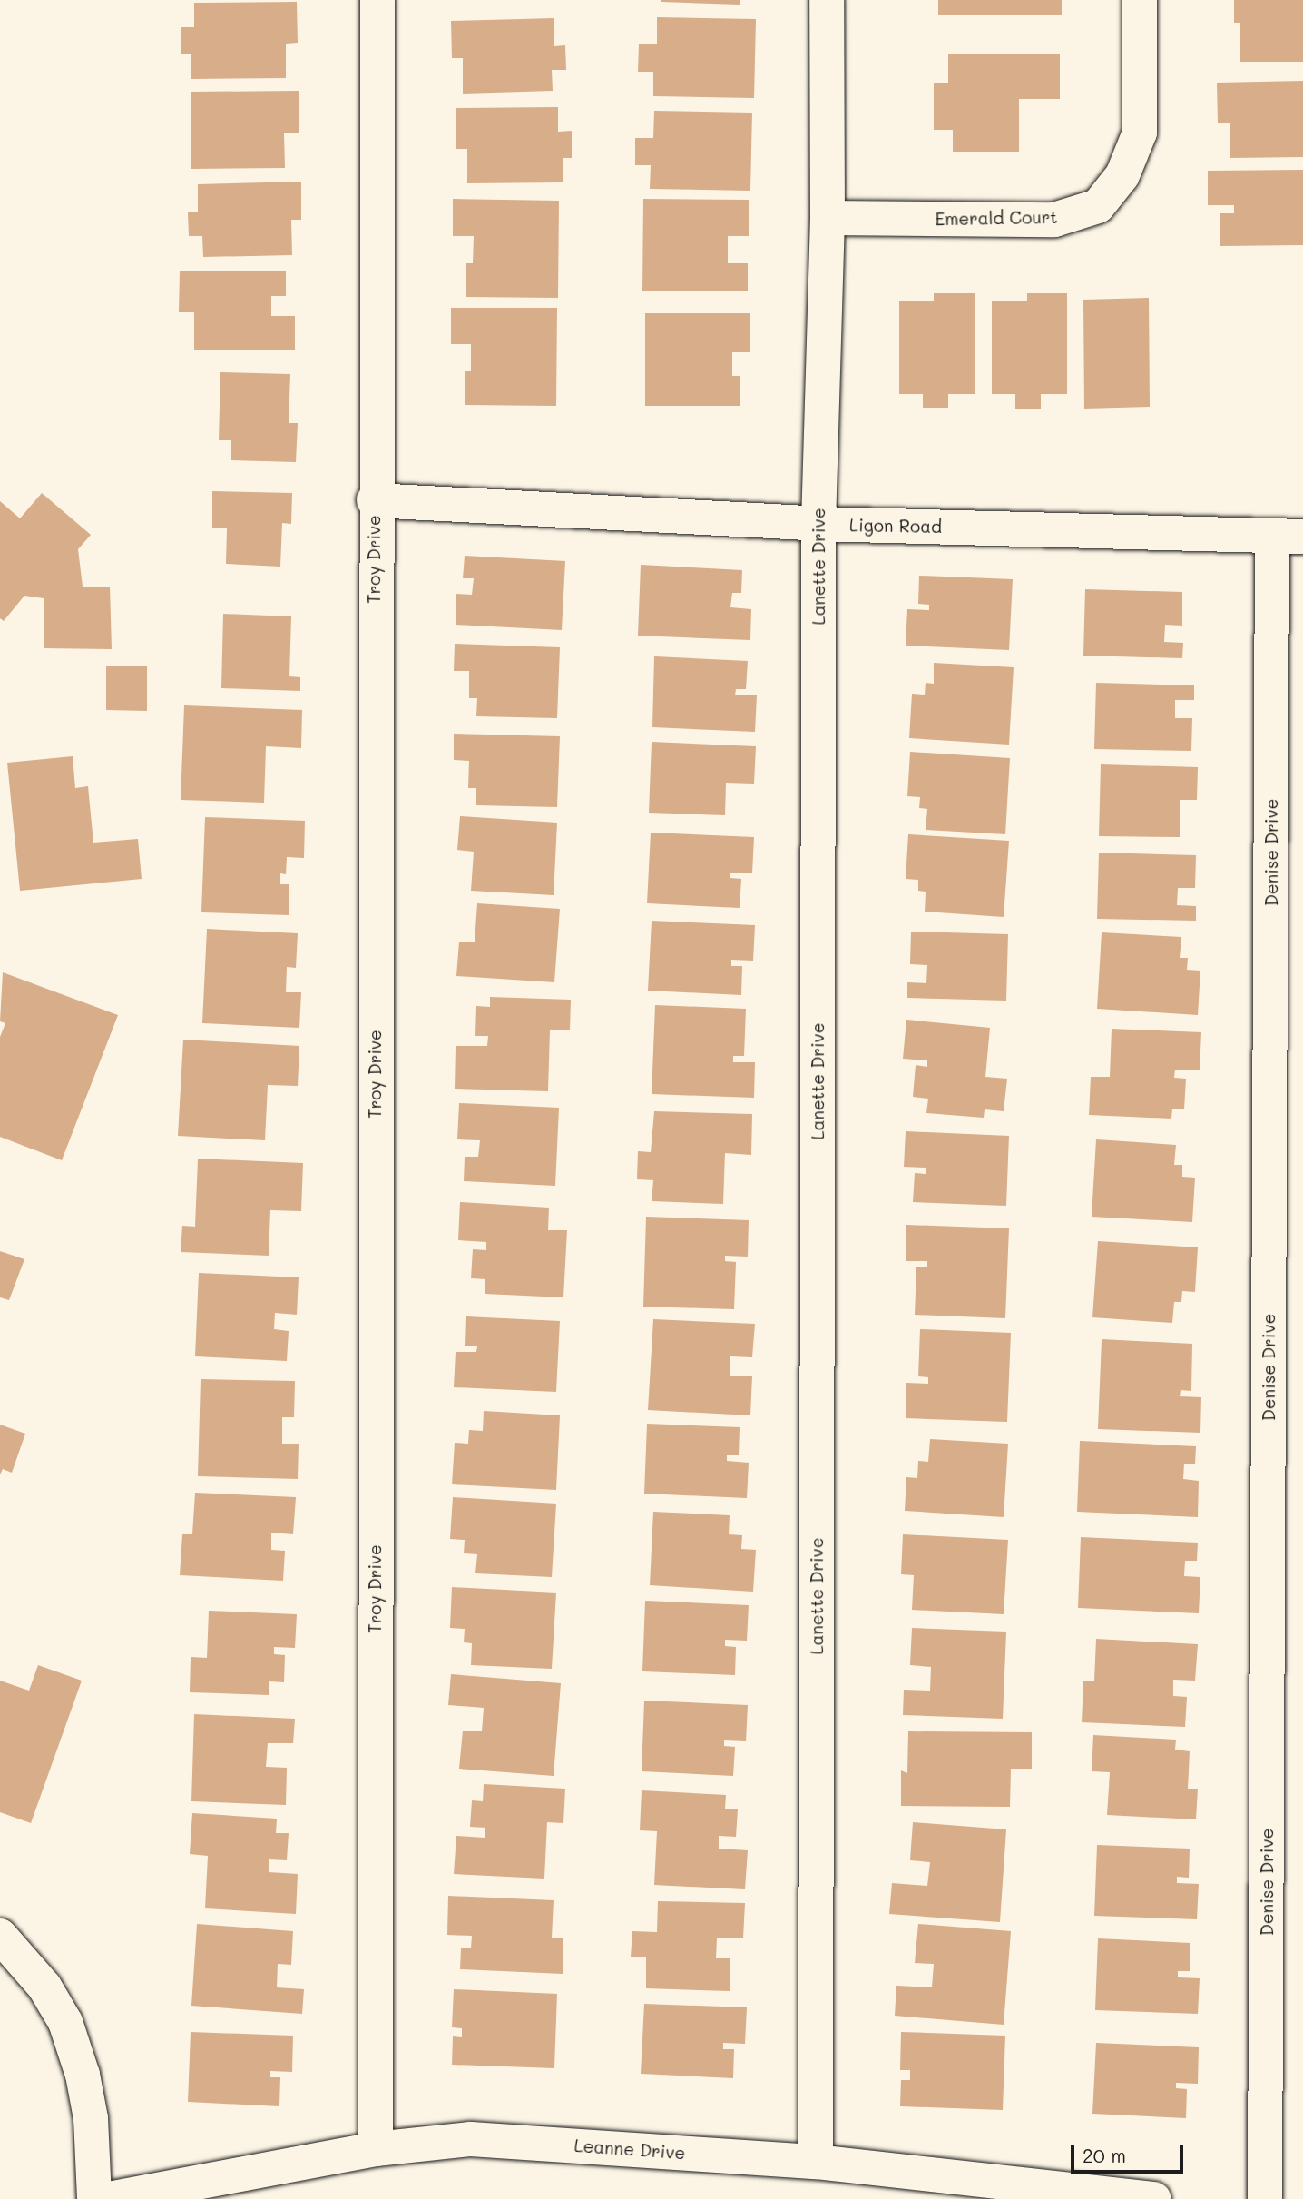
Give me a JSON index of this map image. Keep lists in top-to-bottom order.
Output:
{
  "streets": {
    "street": [
      "Emerald Court",
      "Ligon Road",
      "Troy Drive",
      "Lanette Drive",
      "Denise Drive",
      "Leanne Drive"
    ]
  },
  "crossings": [
    ["Emerald Court", "Lanette Drive"],
    ["Ligon Road", "Troy Drive"],
    ["Ligon Road", "Lanette Drive"],
    ["Ligon Road", "Denise Drive"],
    ["Troy Drive", "Leanne Drive"],
    ["Lanette Drive", "Leanne Drive"]
  ],
  "scale_bar": "20 m"
}
